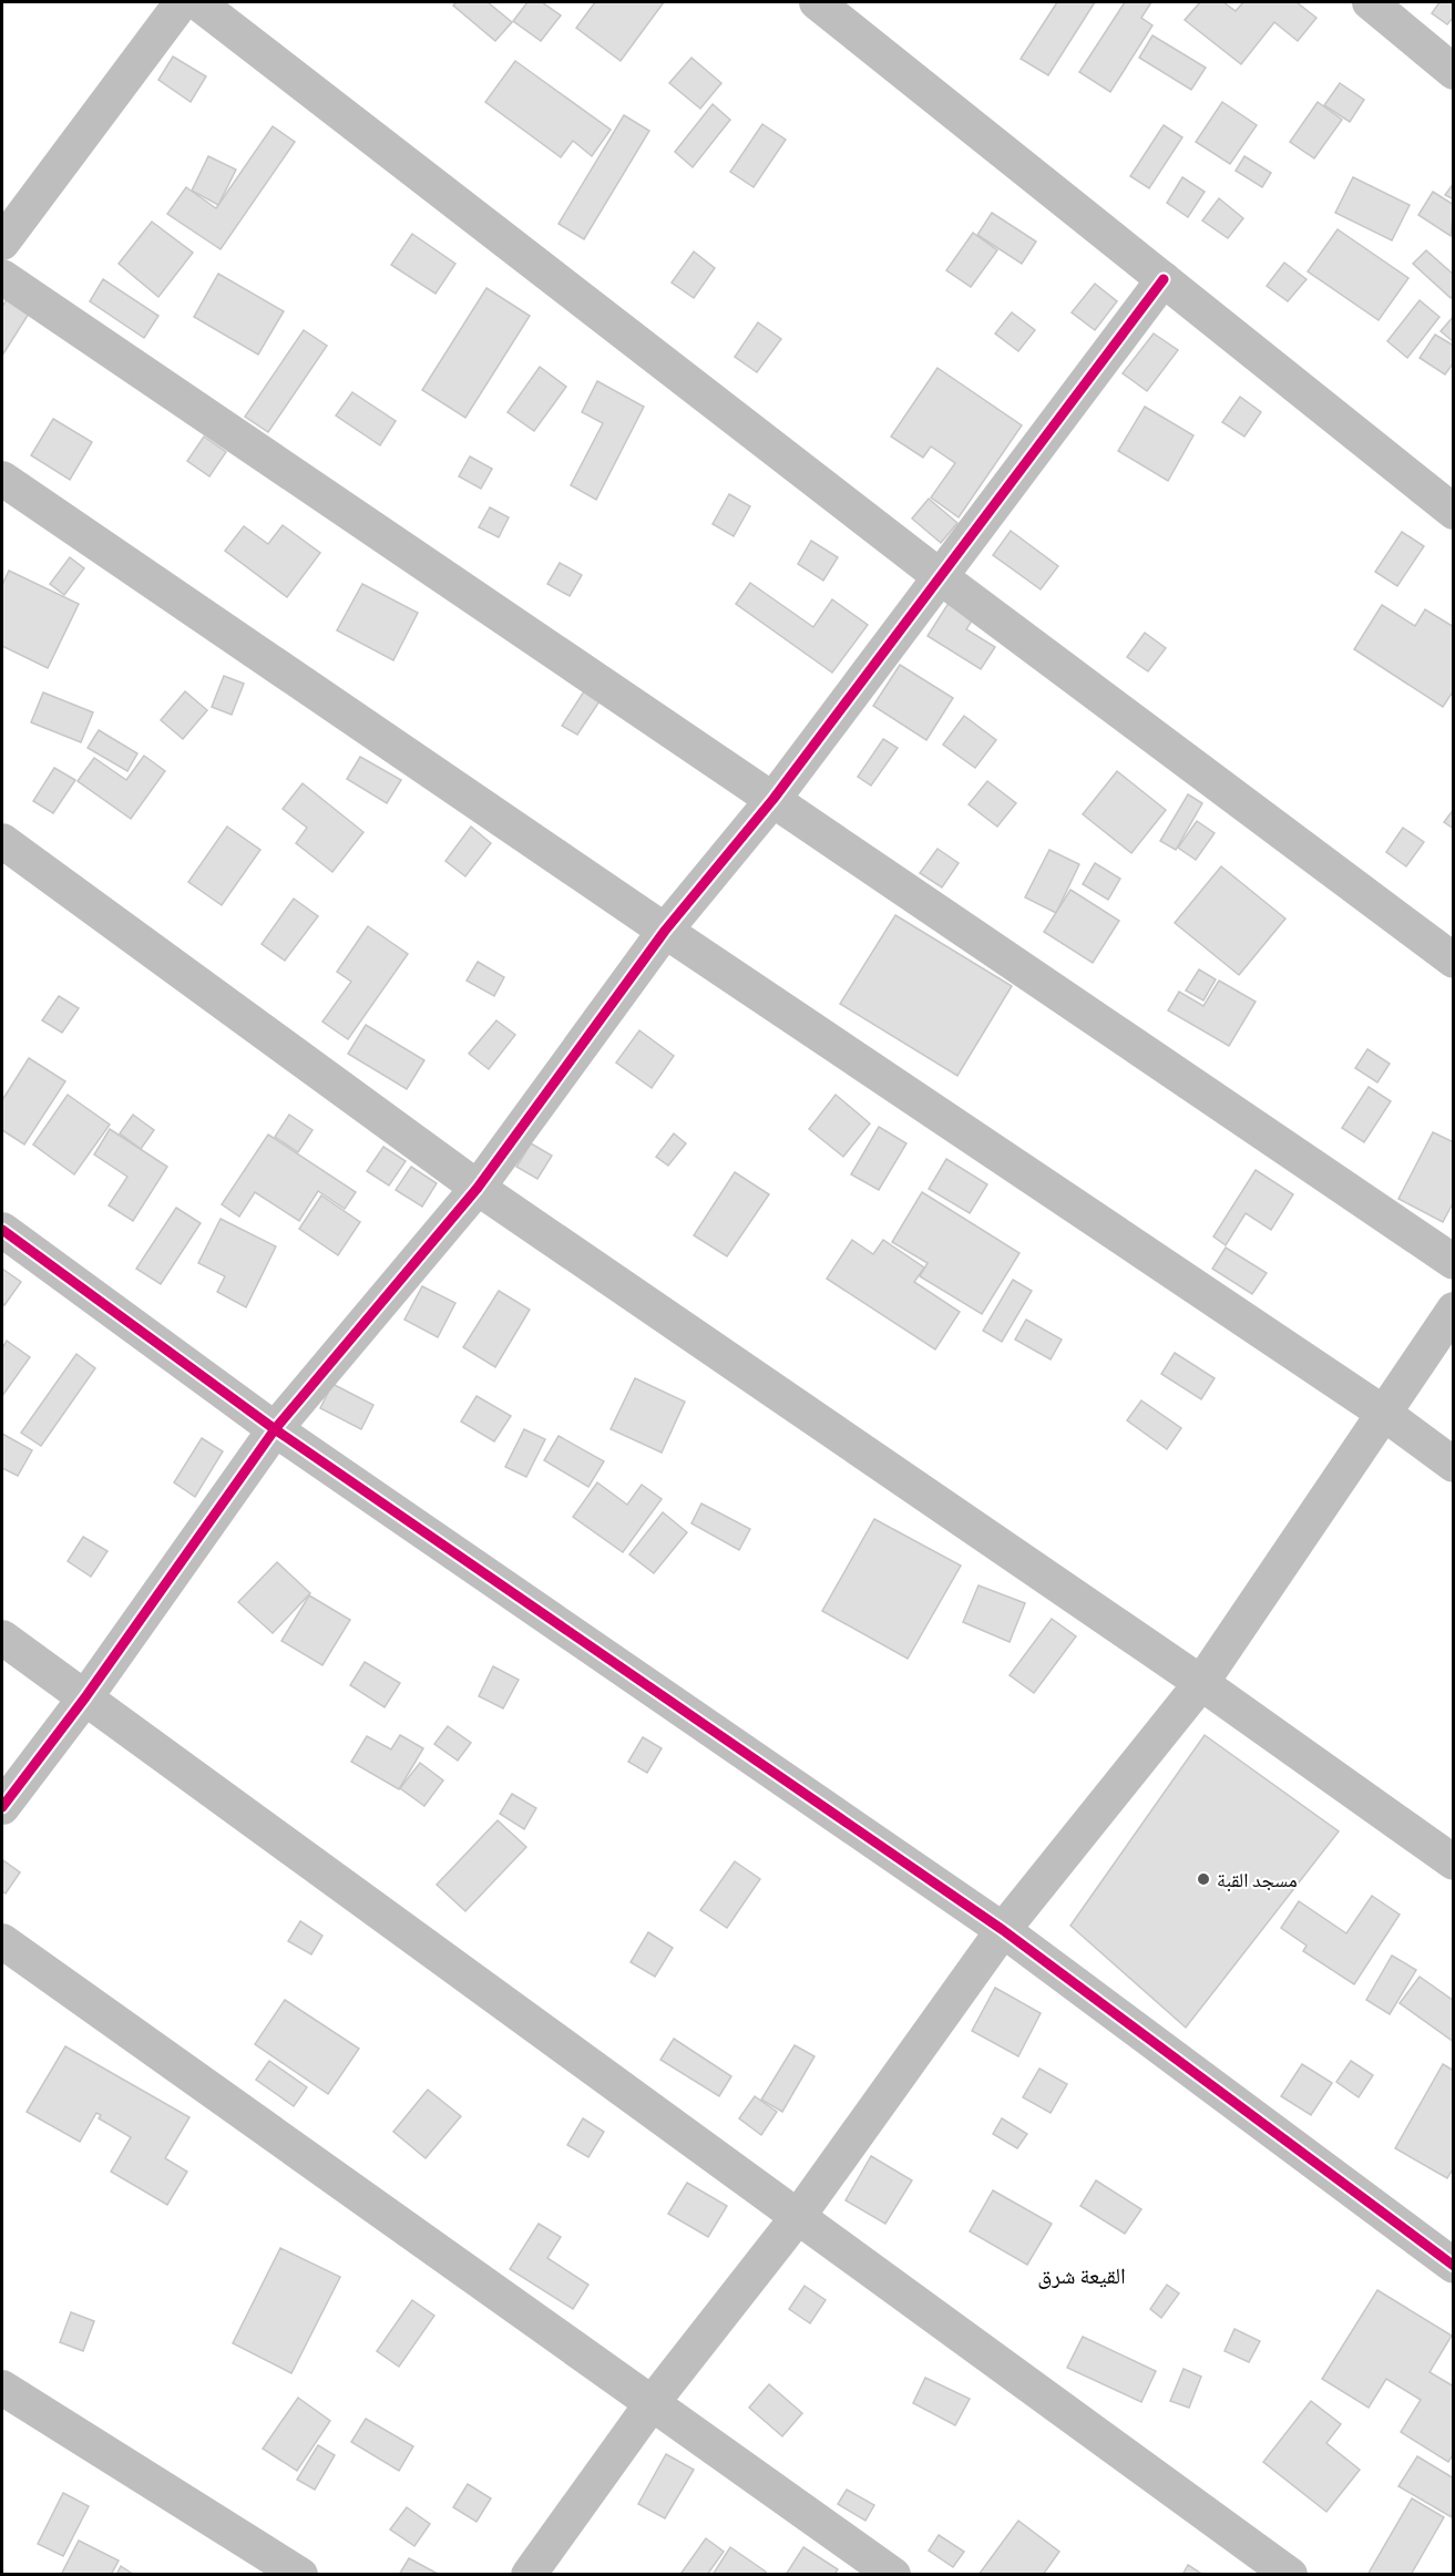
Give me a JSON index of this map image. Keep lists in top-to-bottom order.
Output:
{
  "districts": ["القيعة شرق"],
  "places": ["مسجد القبة"]
}
